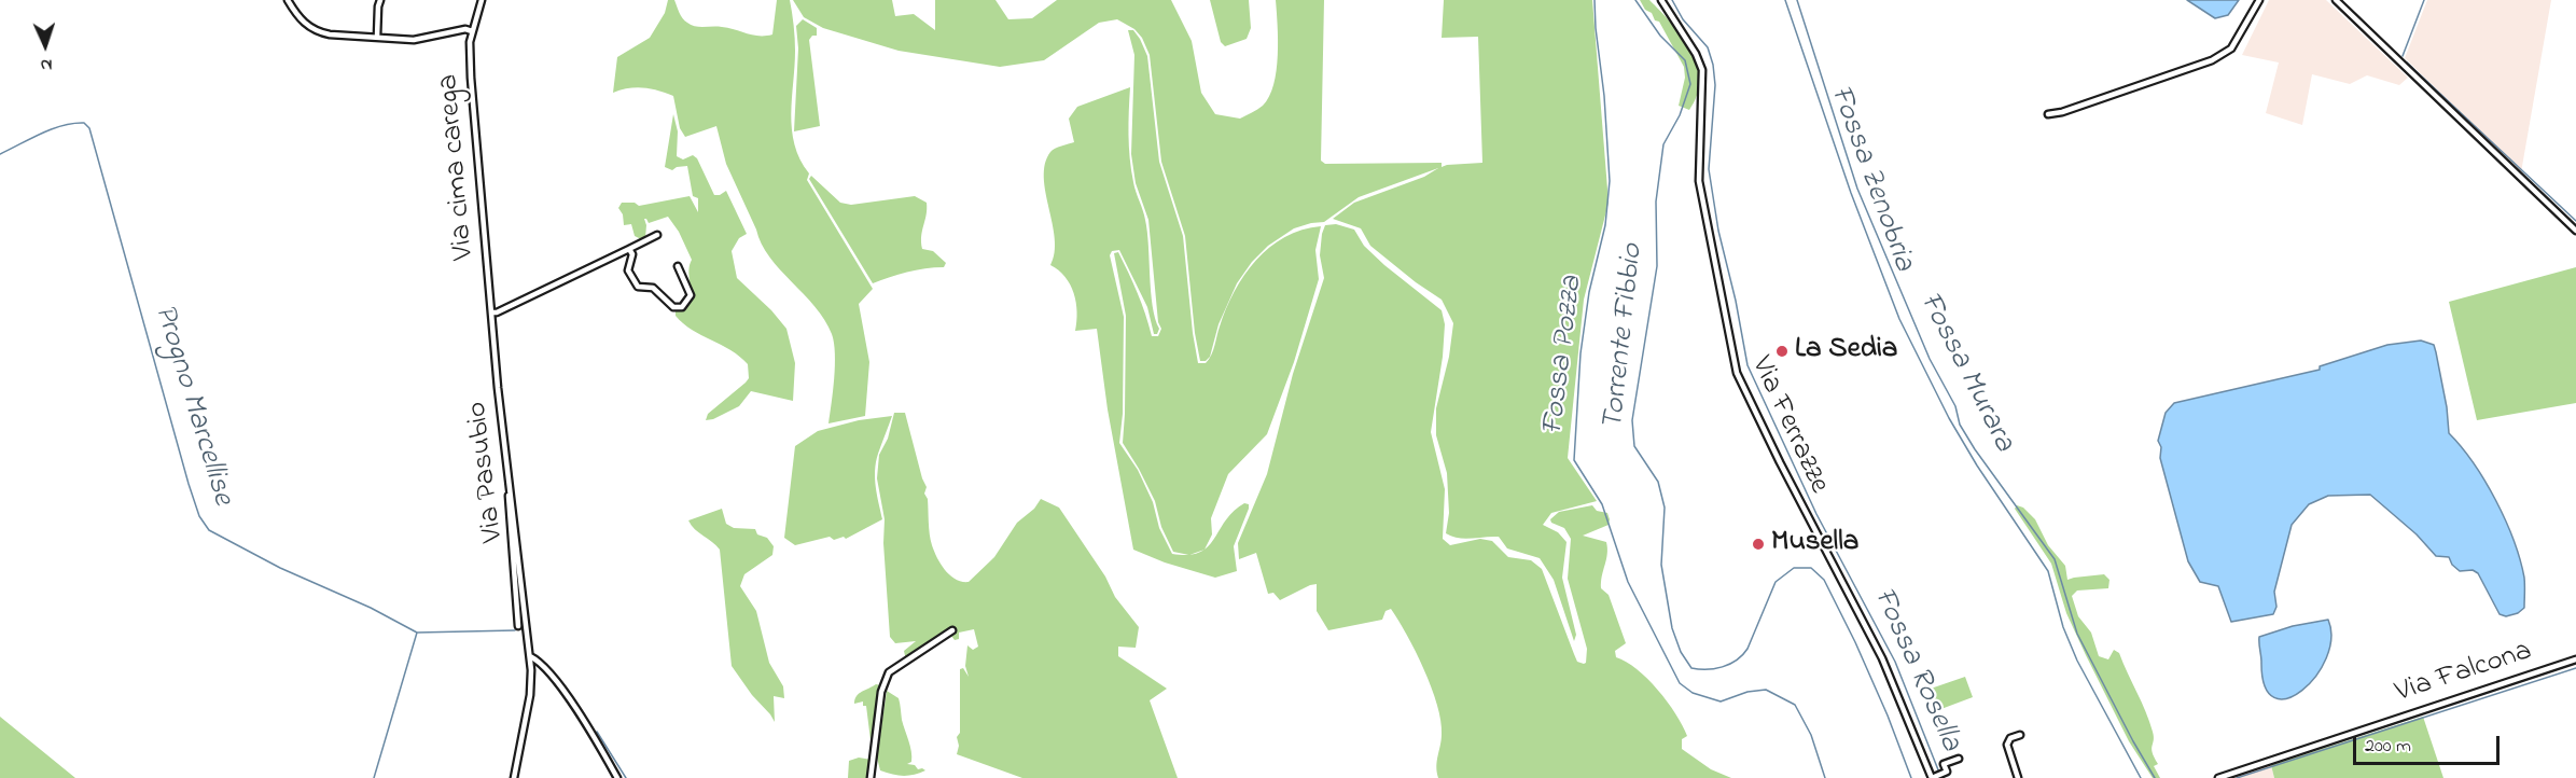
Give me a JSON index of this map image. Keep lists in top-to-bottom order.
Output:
{
  "streets": {
    "street": [
      "Via cima carega",
      "Via Ferrazze",
      "Via Pasubio",
      "Via Falcona"
    ]
  },
  "crossings": [
    ["Via cima carega", "Via Pasubio"]
  ],
  "water": [
    "Fossa Zenobria",
    "Torrente Fibbio",
    "Fossa Pozza",
    "Fossa Murara",
    "Progno Marcellise",
    "Fossa Rosella"
  ],
  "places": ["La Sedia", "Musella"],
  "scale_bar": "200 m",
  "north": "bottom"
}
